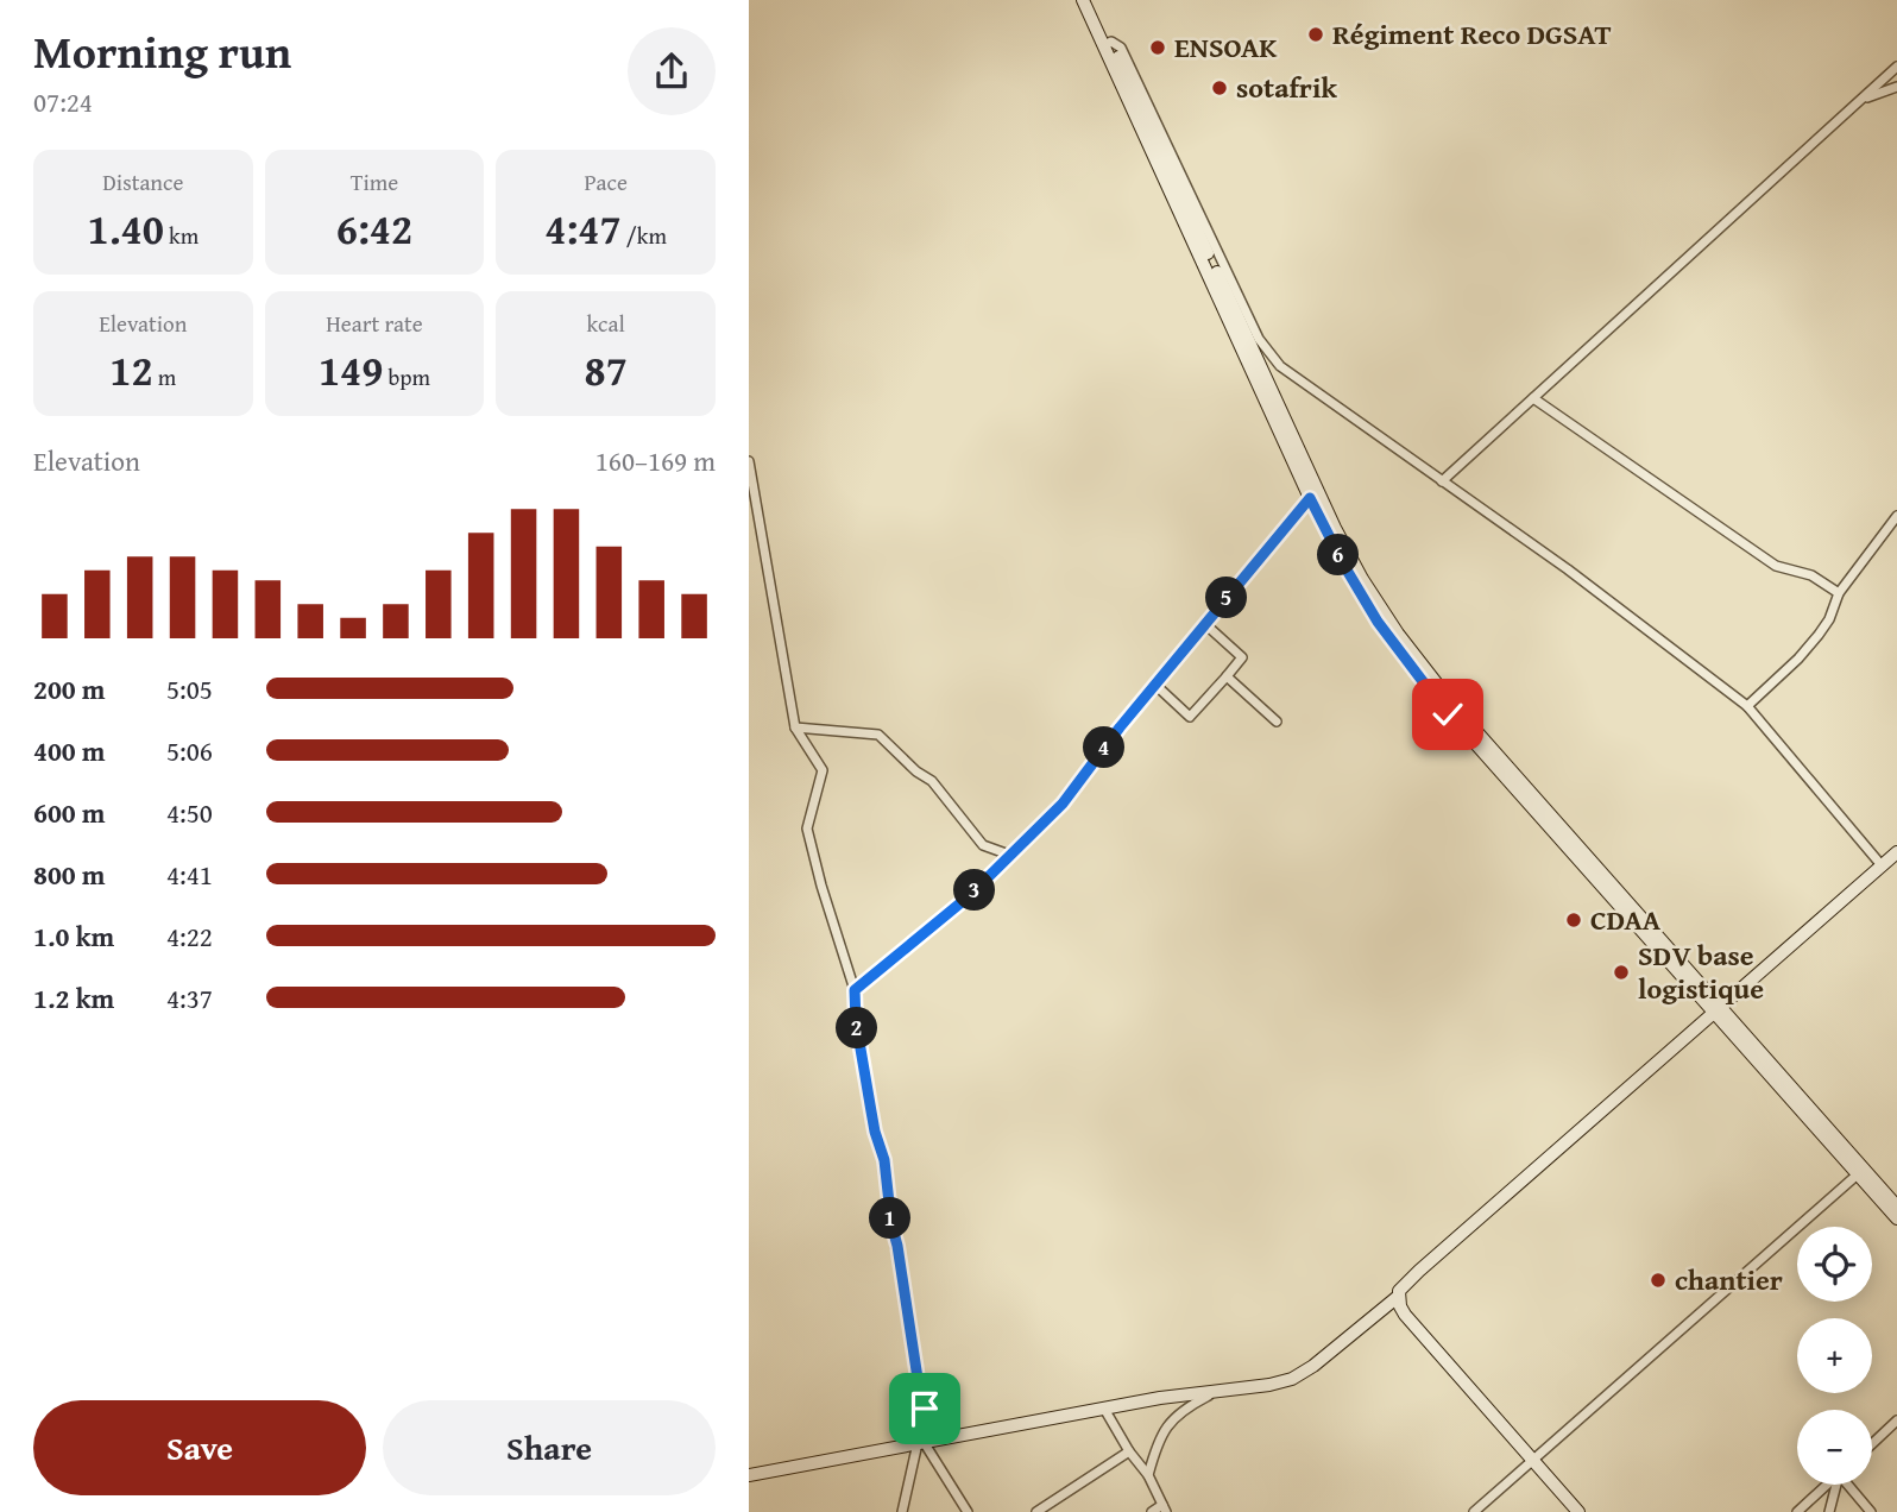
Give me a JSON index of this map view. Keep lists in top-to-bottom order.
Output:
{
  "places": [
    "Régiment Reco DGSAT",
    "ENSOAK",
    "sotafrik",
    "CDAA",
    "SDV base logistique",
    "chantier"
  ],
  "page": {
    "heading": ["Morning run", "07:24"],
    "stats": [
      ["Distance", "1.40 km"],
      ["Time", "6:42"],
      ["Pace", "4:47 /km"],
      ["Elevation", "12 m"],
      ["Heart rate", "149 bpm"],
      ["kcal", "87"]
    ],
    "chart": ["Elevation", "160–169 m"],
    "pins": [
      "6",
      "5",
      "4",
      "3",
      "2",
      "1"
    ],
    "list": [
      {
        "name": "200 m",
        "note": "5:05"
      },
      {
        "name": "400 m",
        "note": "5:06"
      },
      {
        "name": "600 m",
        "note": "4:50"
      },
      {
        "name": "800 m",
        "note": "4:41"
      },
      {
        "name": "1.0 km",
        "note": "4:22"
      },
      {
        "name": "1.2 km",
        "note": "4:37"
      }
    ],
    "map_buttons": ["+", "−"],
    "buttons": ["Save", "Share"]
  }
}
